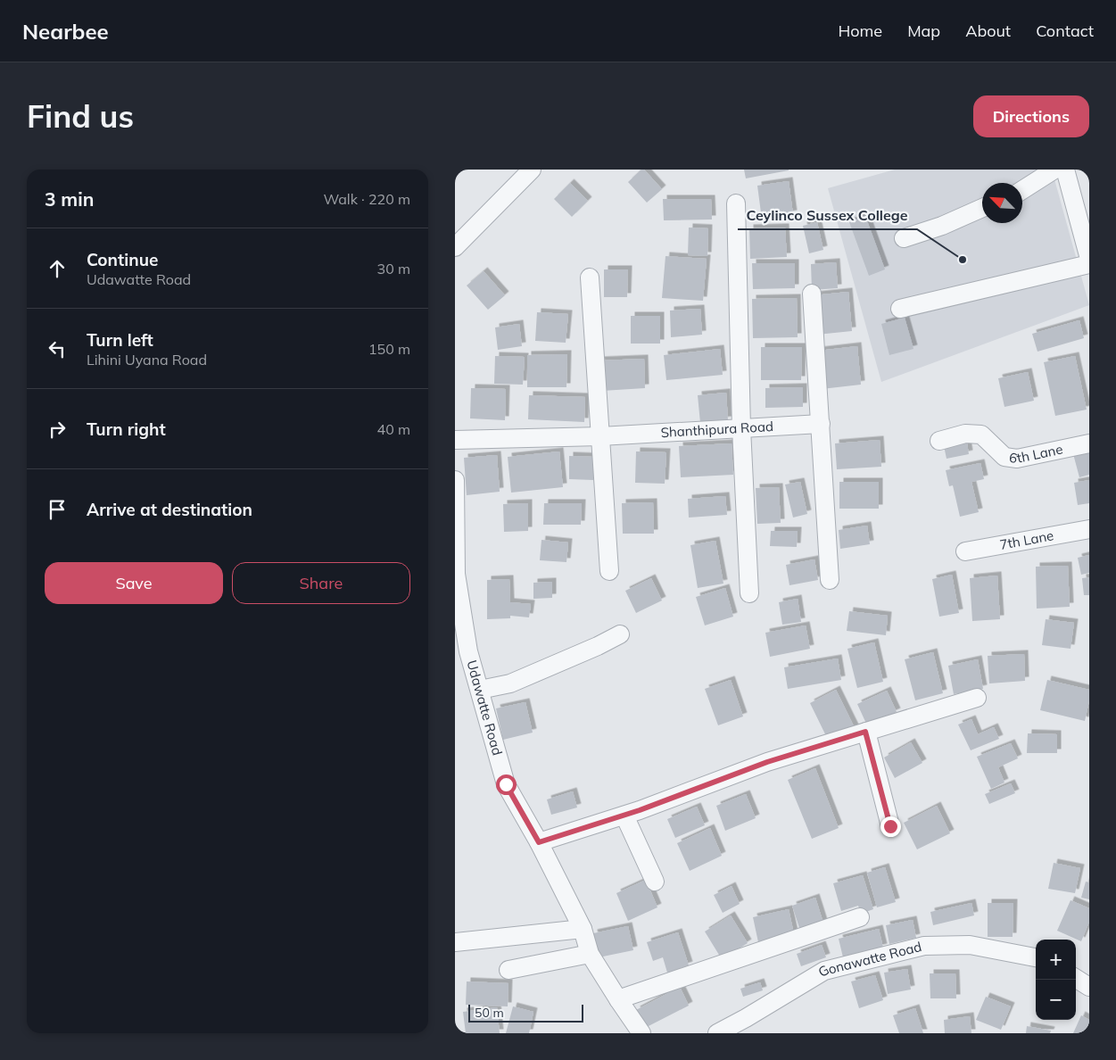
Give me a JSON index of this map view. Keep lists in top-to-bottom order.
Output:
{
  "streets": {
    "street": [
      "Shanthipura Road",
      "6th Lane",
      "7th Lane",
      "Udawatte Road",
      "Gonawatte Road"
    ]
  },
  "places": ["Ceylinco Sussex College"],
  "scale_bar": "50 m",
  "north": "top left",
  "page": {
    "header": "Nearbee",
    "nav": [
      "Home",
      "Map",
      "About",
      "Contact"
    ],
    "buttons": [
      "Directions",
      ["Save", "Share"]
    ],
    "title": "Find us",
    "heading": ["3 min", "Walk · 220 m"],
    "list": [
      ["Continue", "Udawatte Road", "30 m"],
      ["Turn left", "Lihini Uyana Road", "150 m"],
      ["Turn right", "40 m"],
      "Arrive at destination"
    ],
    "map_buttons": ["+", "−"],
    "scale": "50 m"
  }
}
